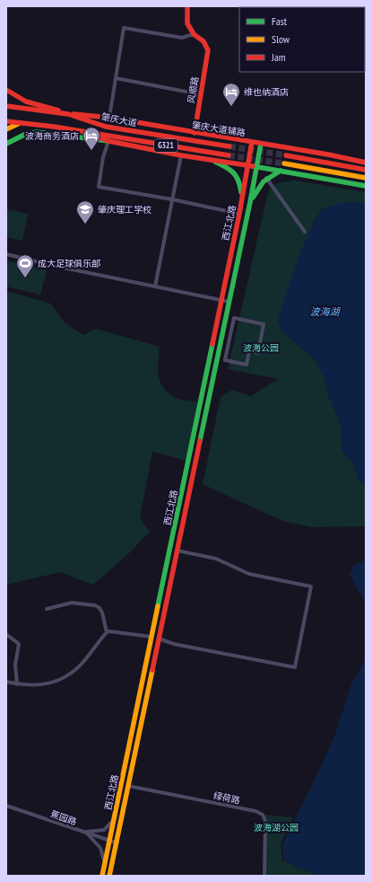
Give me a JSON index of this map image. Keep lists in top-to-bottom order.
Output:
{
  "streets": {
    "main road": [
      "风顺路",
      "肇庆大道",
      "肇庆大道辅路",
      "G321",
      "西江北路"
    ],
    "street": ["绿荷路", "蕉园路"]
  },
  "crossings": [
    ["风顺路", "肇庆大道辅路"],
    ["肇庆大道", "肇庆大道辅路"],
    ["肇庆大道辅路", "西江北路"],
    ["西江北路", "绿荷路"],
    ["西江北路", "蕉园路"]
  ],
  "water": ["波海湖"],
  "parks": ["波海公园", "波海湖公园"],
  "places": {
    "hotel": ["维也纳酒店", "波海商务酒店"],
    "school or university": ["肇庆理工学校"],
    "sports": ["成大足球俱乐部"]
  },
  "legend": ["Fast", "Slow", "Jam"]
}
